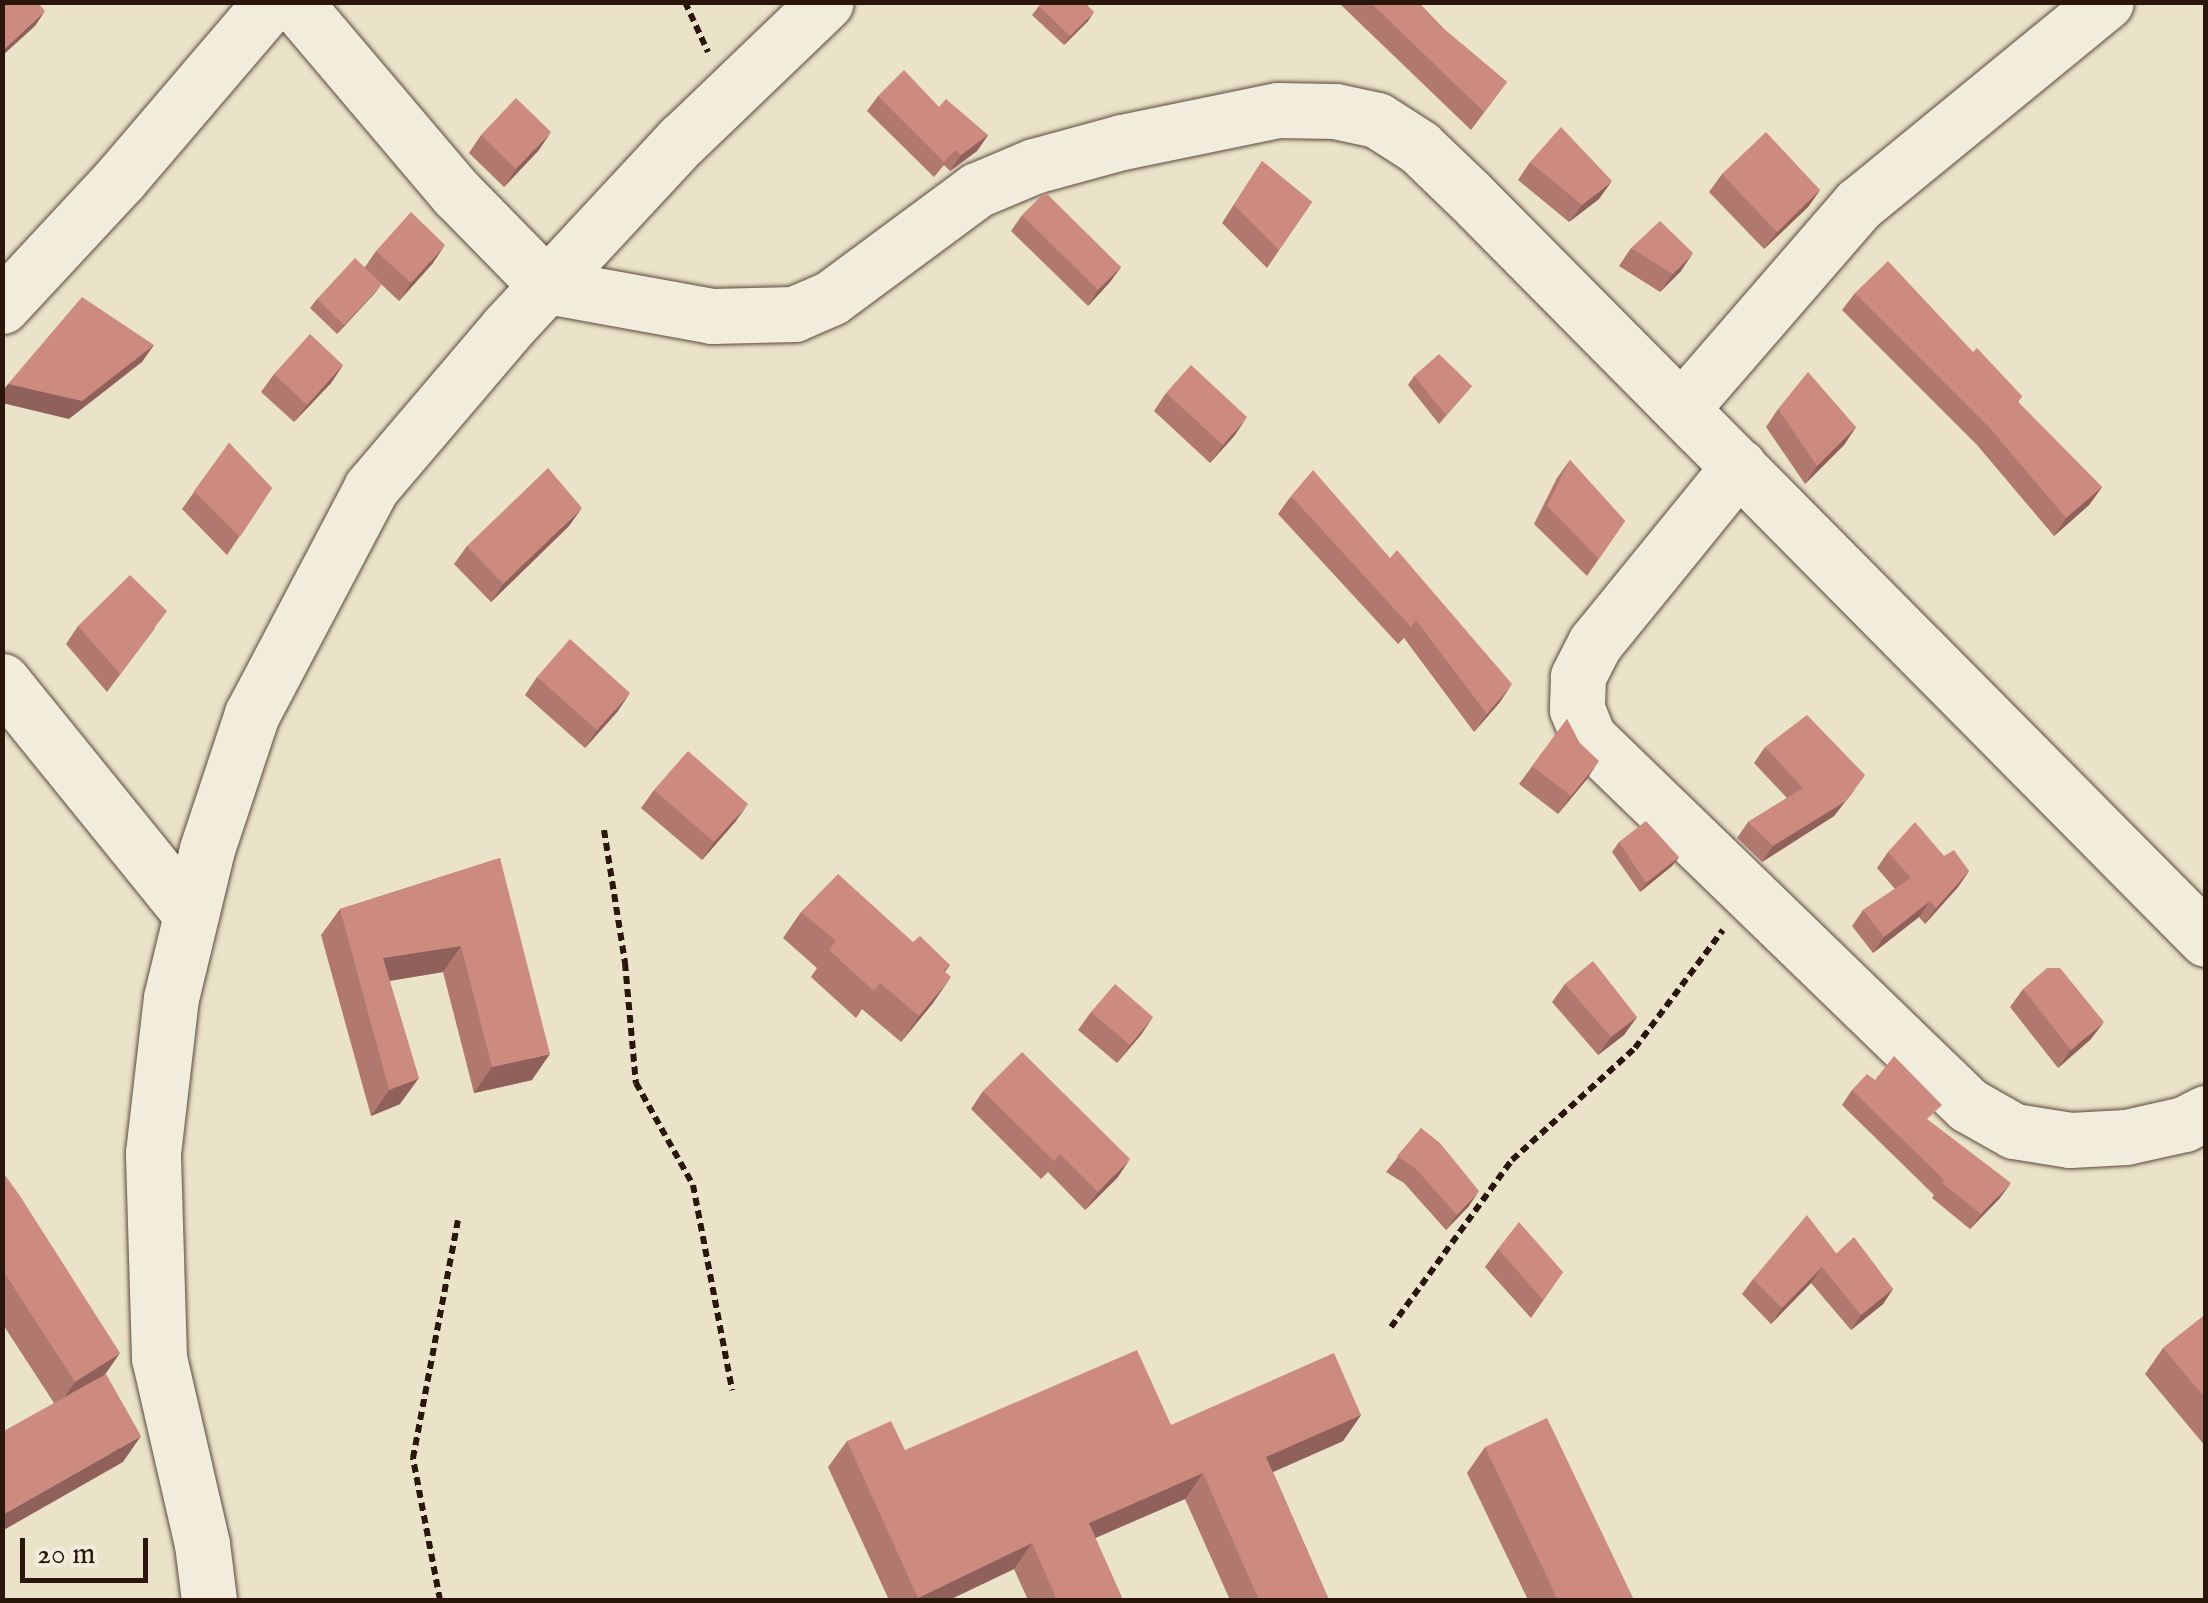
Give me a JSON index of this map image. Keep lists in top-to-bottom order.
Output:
{
  "scale_bar": "20 m"
}
